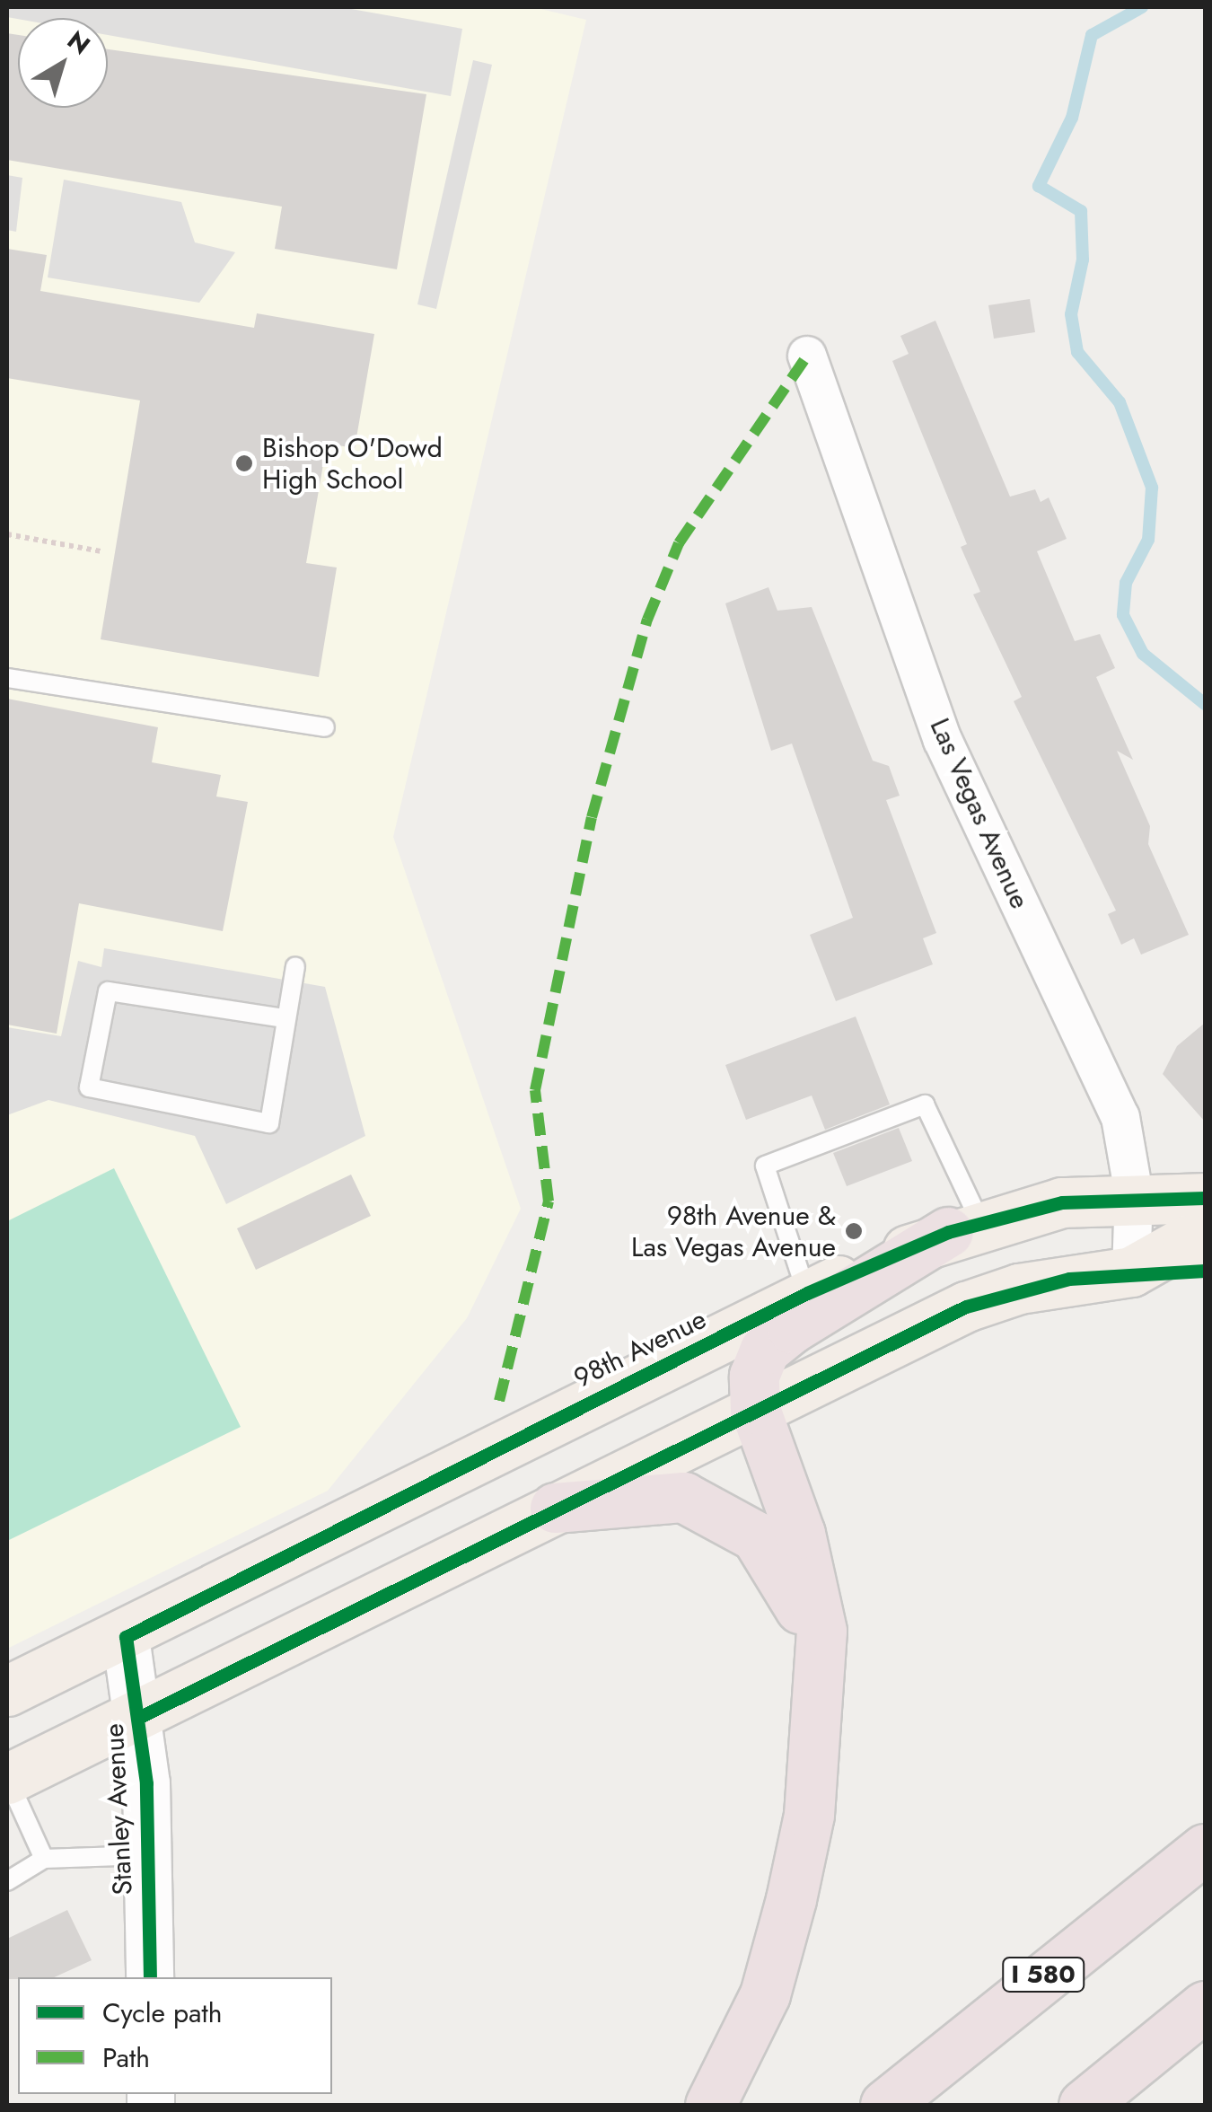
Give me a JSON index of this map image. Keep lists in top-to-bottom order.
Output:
{
  "streets": {
    "highway": ["I 580"],
    "main road": ["98th Avenue"],
    "street": ["Las Vegas Avenue", "Stanley Avenue"]
  },
  "crossings": [
    ["Las Vegas Avenue", "98th Avenue"],
    ["98th Avenue", "Stanley Avenue"]
  ],
  "places": ["Bishop O'Dowd High School", "98th Avenue & Las Vegas Avenue"],
  "legend": ["Cycle path", "Path"],
  "north": "top right"
}
